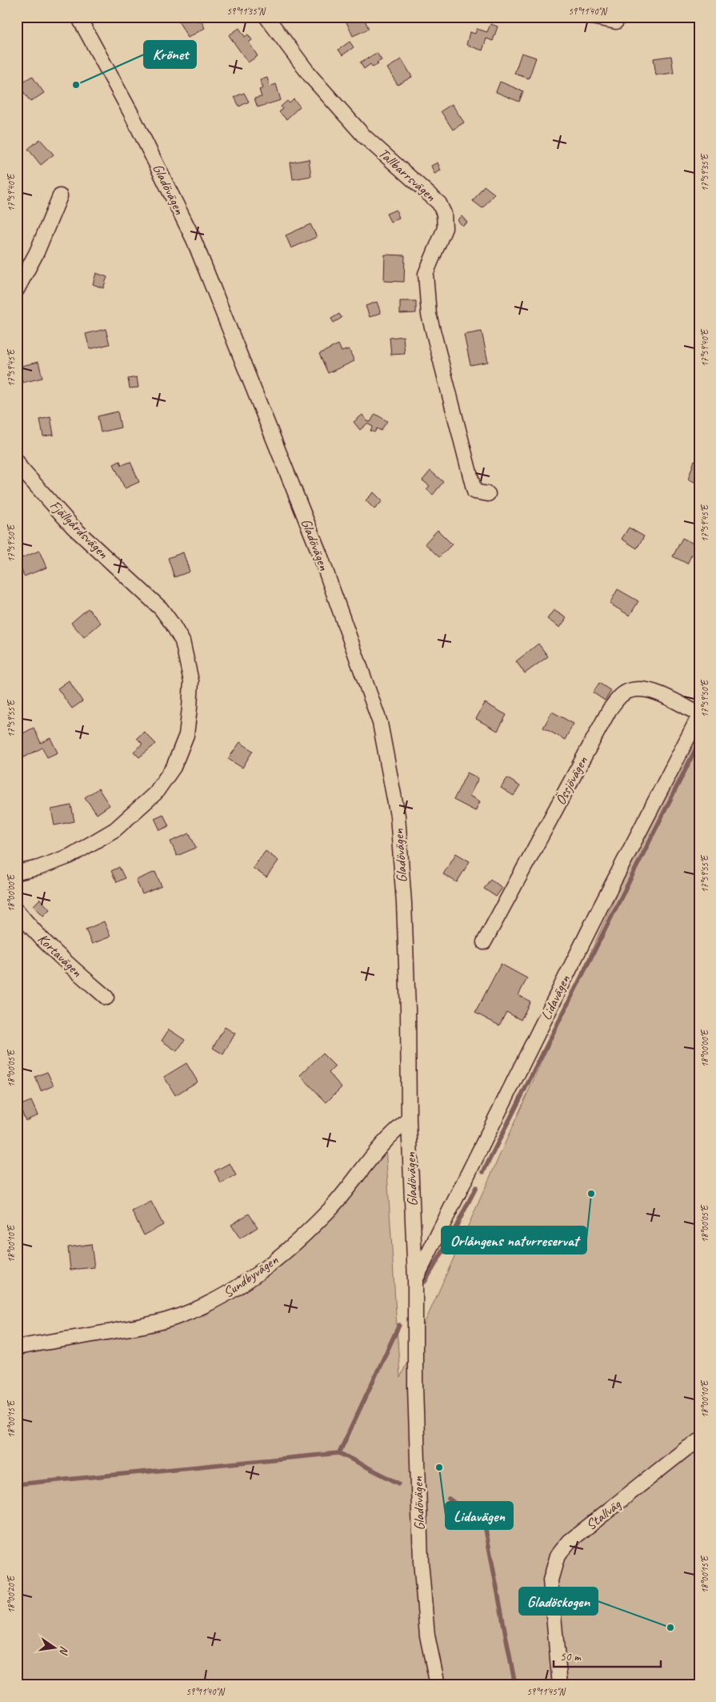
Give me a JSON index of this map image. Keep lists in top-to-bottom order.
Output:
{
  "streets": {
    "street": [
      "Tallbarrsvägen",
      "Gladövägen",
      "Fjällgårdsvägen",
      "Össjövägen",
      "Kortavägen",
      "Lidavägen",
      "Sundbyvägen",
      "Stallväg"
    ]
  },
  "crossings": [
    ["Gladövägen", "Lidavägen"],
    ["Gladövägen", "Sundbyvägen"],
    ["Össjövägen", "Lidavägen"]
  ],
  "places": [
    "Krönet",
    "Orlångens naturreservat",
    "Lidavägen",
    "Gladöskogen"
  ],
  "scale_bar": "50 m",
  "north": "right",
  "coordinates": [
    "59°11'35\"N",
    "59°11'40\"N",
    "17°59'35\"E",
    "17°59'40\"E",
    "17°59'45\"E",
    "17°59'50\"E",
    "17°59'55\"E",
    "18°00'00\"E",
    "18°00'05\"E",
    "18°00'10\"E",
    "18°00'15\"E",
    "18°00'20\"E",
    "59°11'45\"N"
  ]
}
